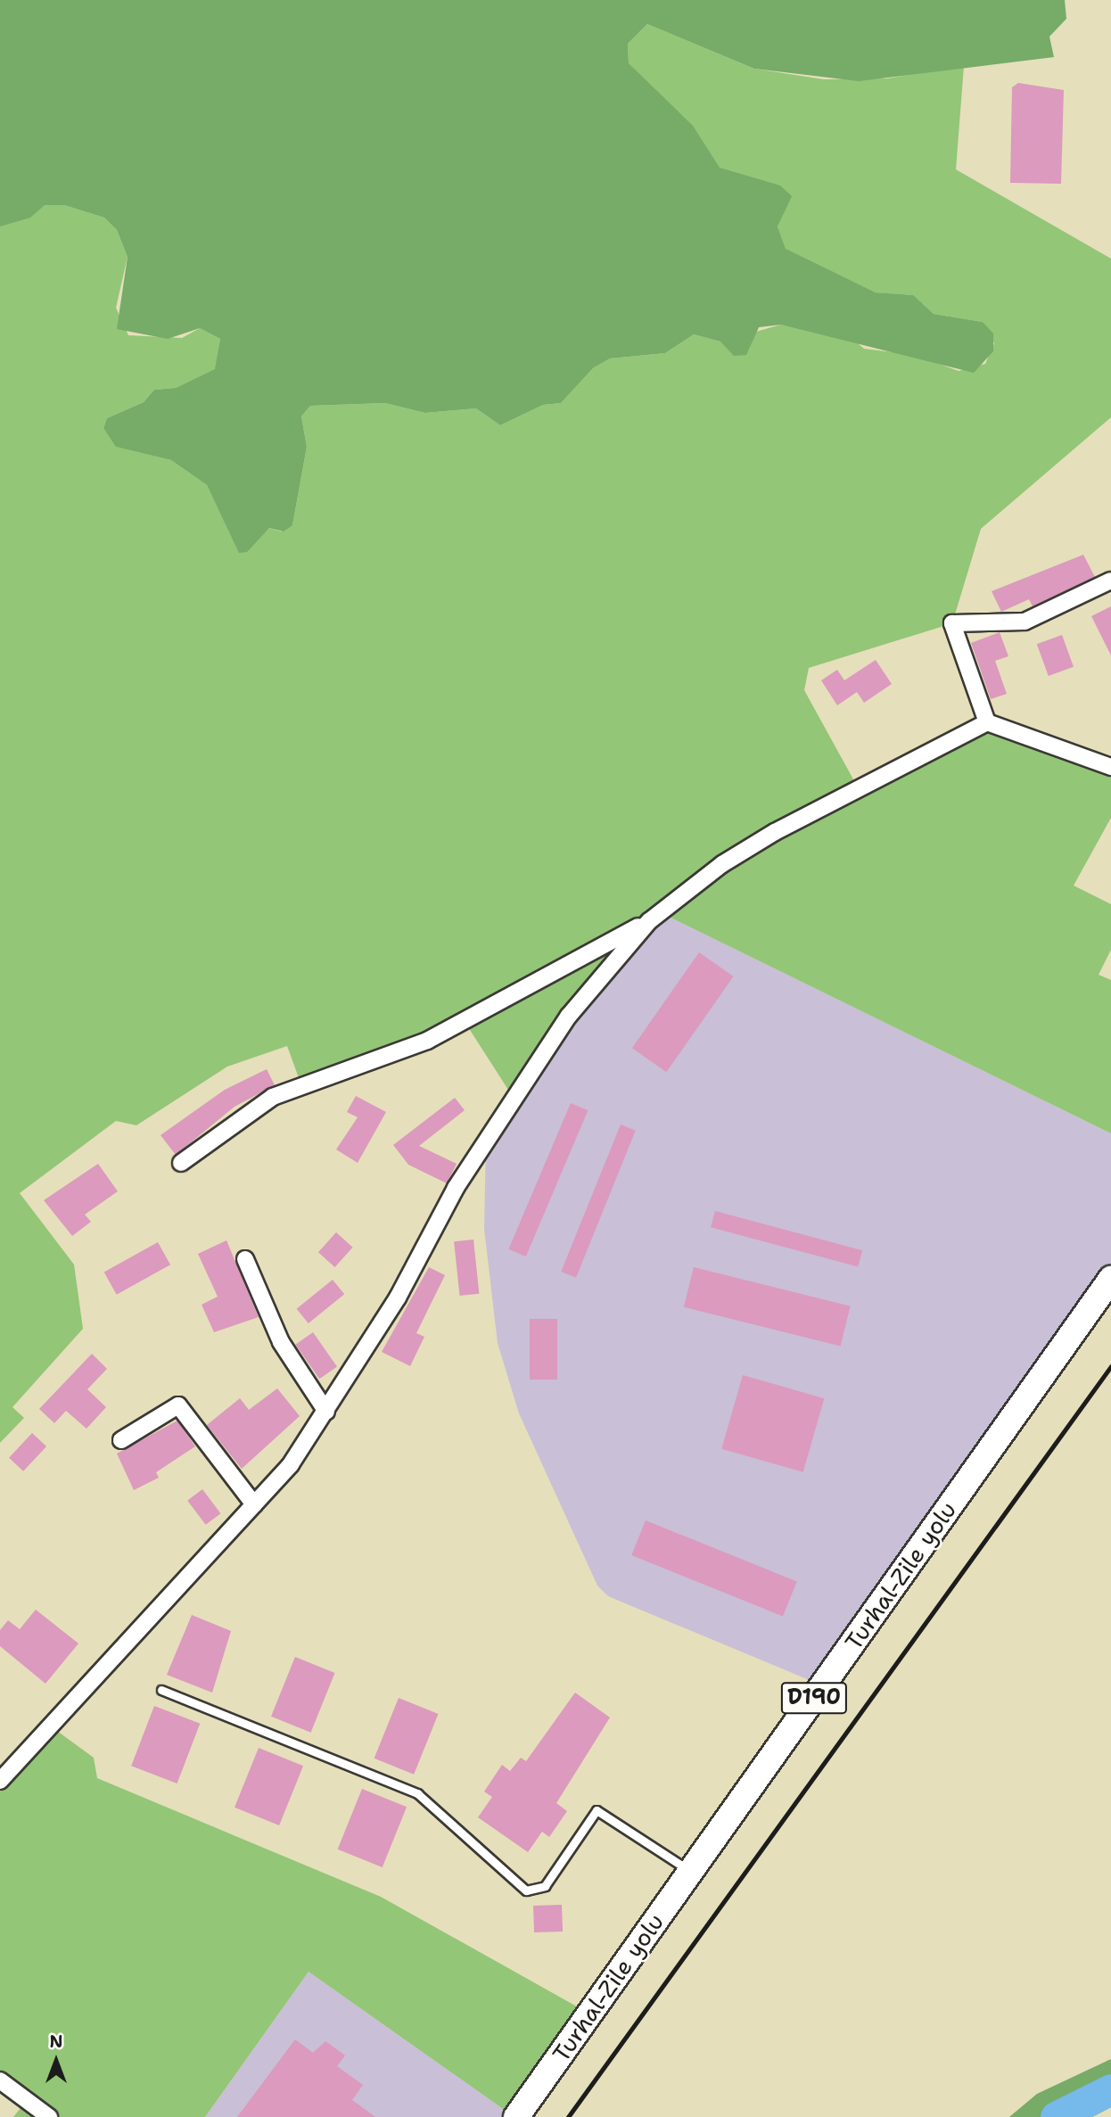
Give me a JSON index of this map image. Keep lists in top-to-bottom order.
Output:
{
  "streets": {
    "main road": ["Turhal-Zile yolu", "D190"]
  },
  "north": "top"
}
